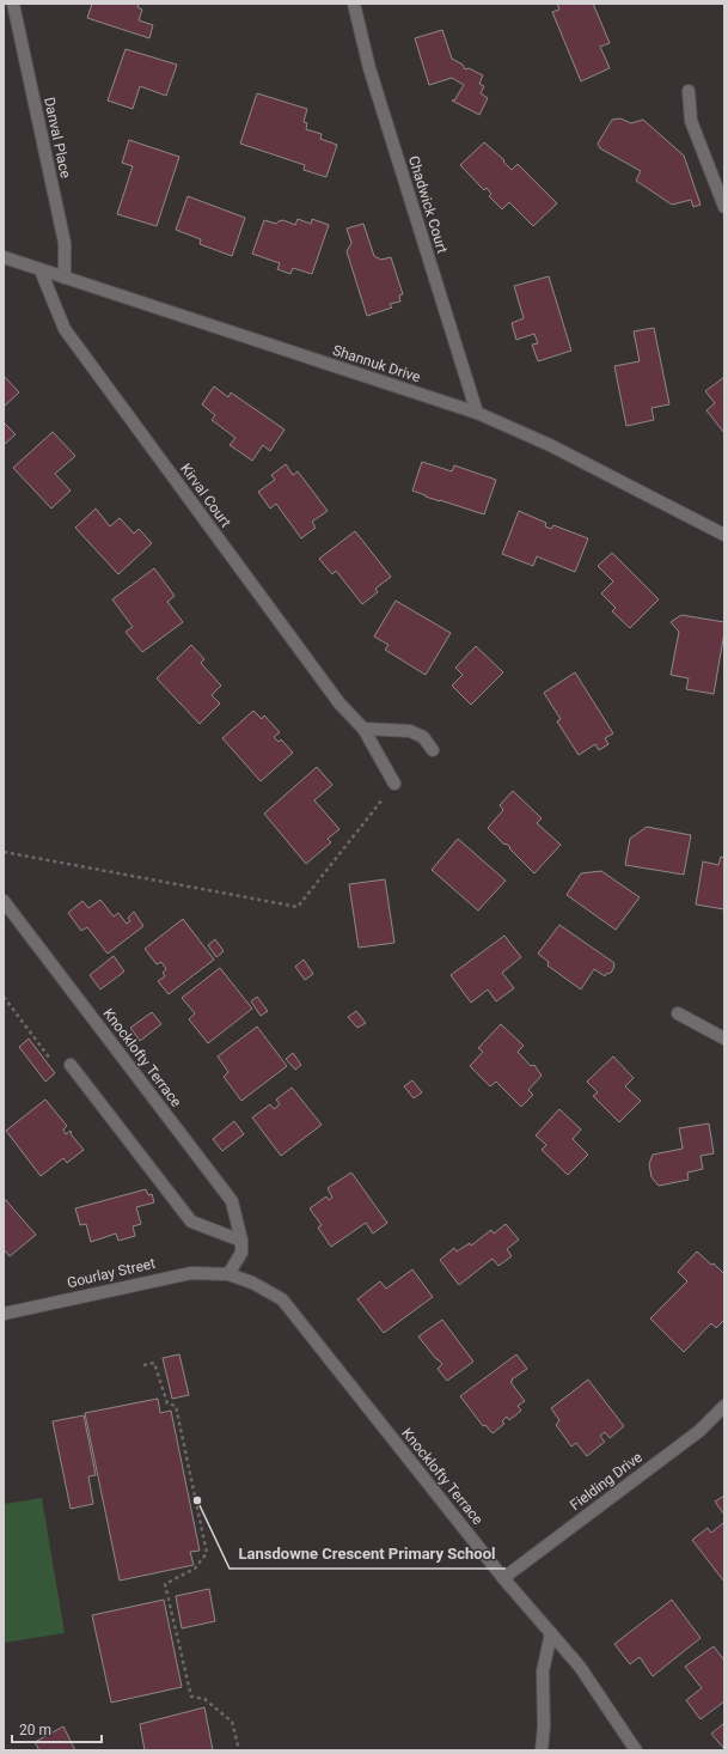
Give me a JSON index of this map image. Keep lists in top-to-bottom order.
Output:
{
  "streets": {
    "street": [
      "Danval Place",
      "Chadwick Court",
      "Shannuk Drive",
      "Kirval Court",
      "Knocklofty Terrace",
      "Gourlay Street",
      "Fielding Drive"
    ]
  },
  "crossings": [
    ["Danval Place", "Shannuk Drive"],
    ["Chadwick Court", "Shannuk Drive"],
    ["Shannuk Drive", "Kirval Court"],
    ["Knocklofty Terrace", "Gourlay Street"],
    ["Knocklofty Terrace", "Fielding Drive"]
  ],
  "places": ["Lansdowne Crescent Primary School"],
  "scale_bar": "20 m"
}
